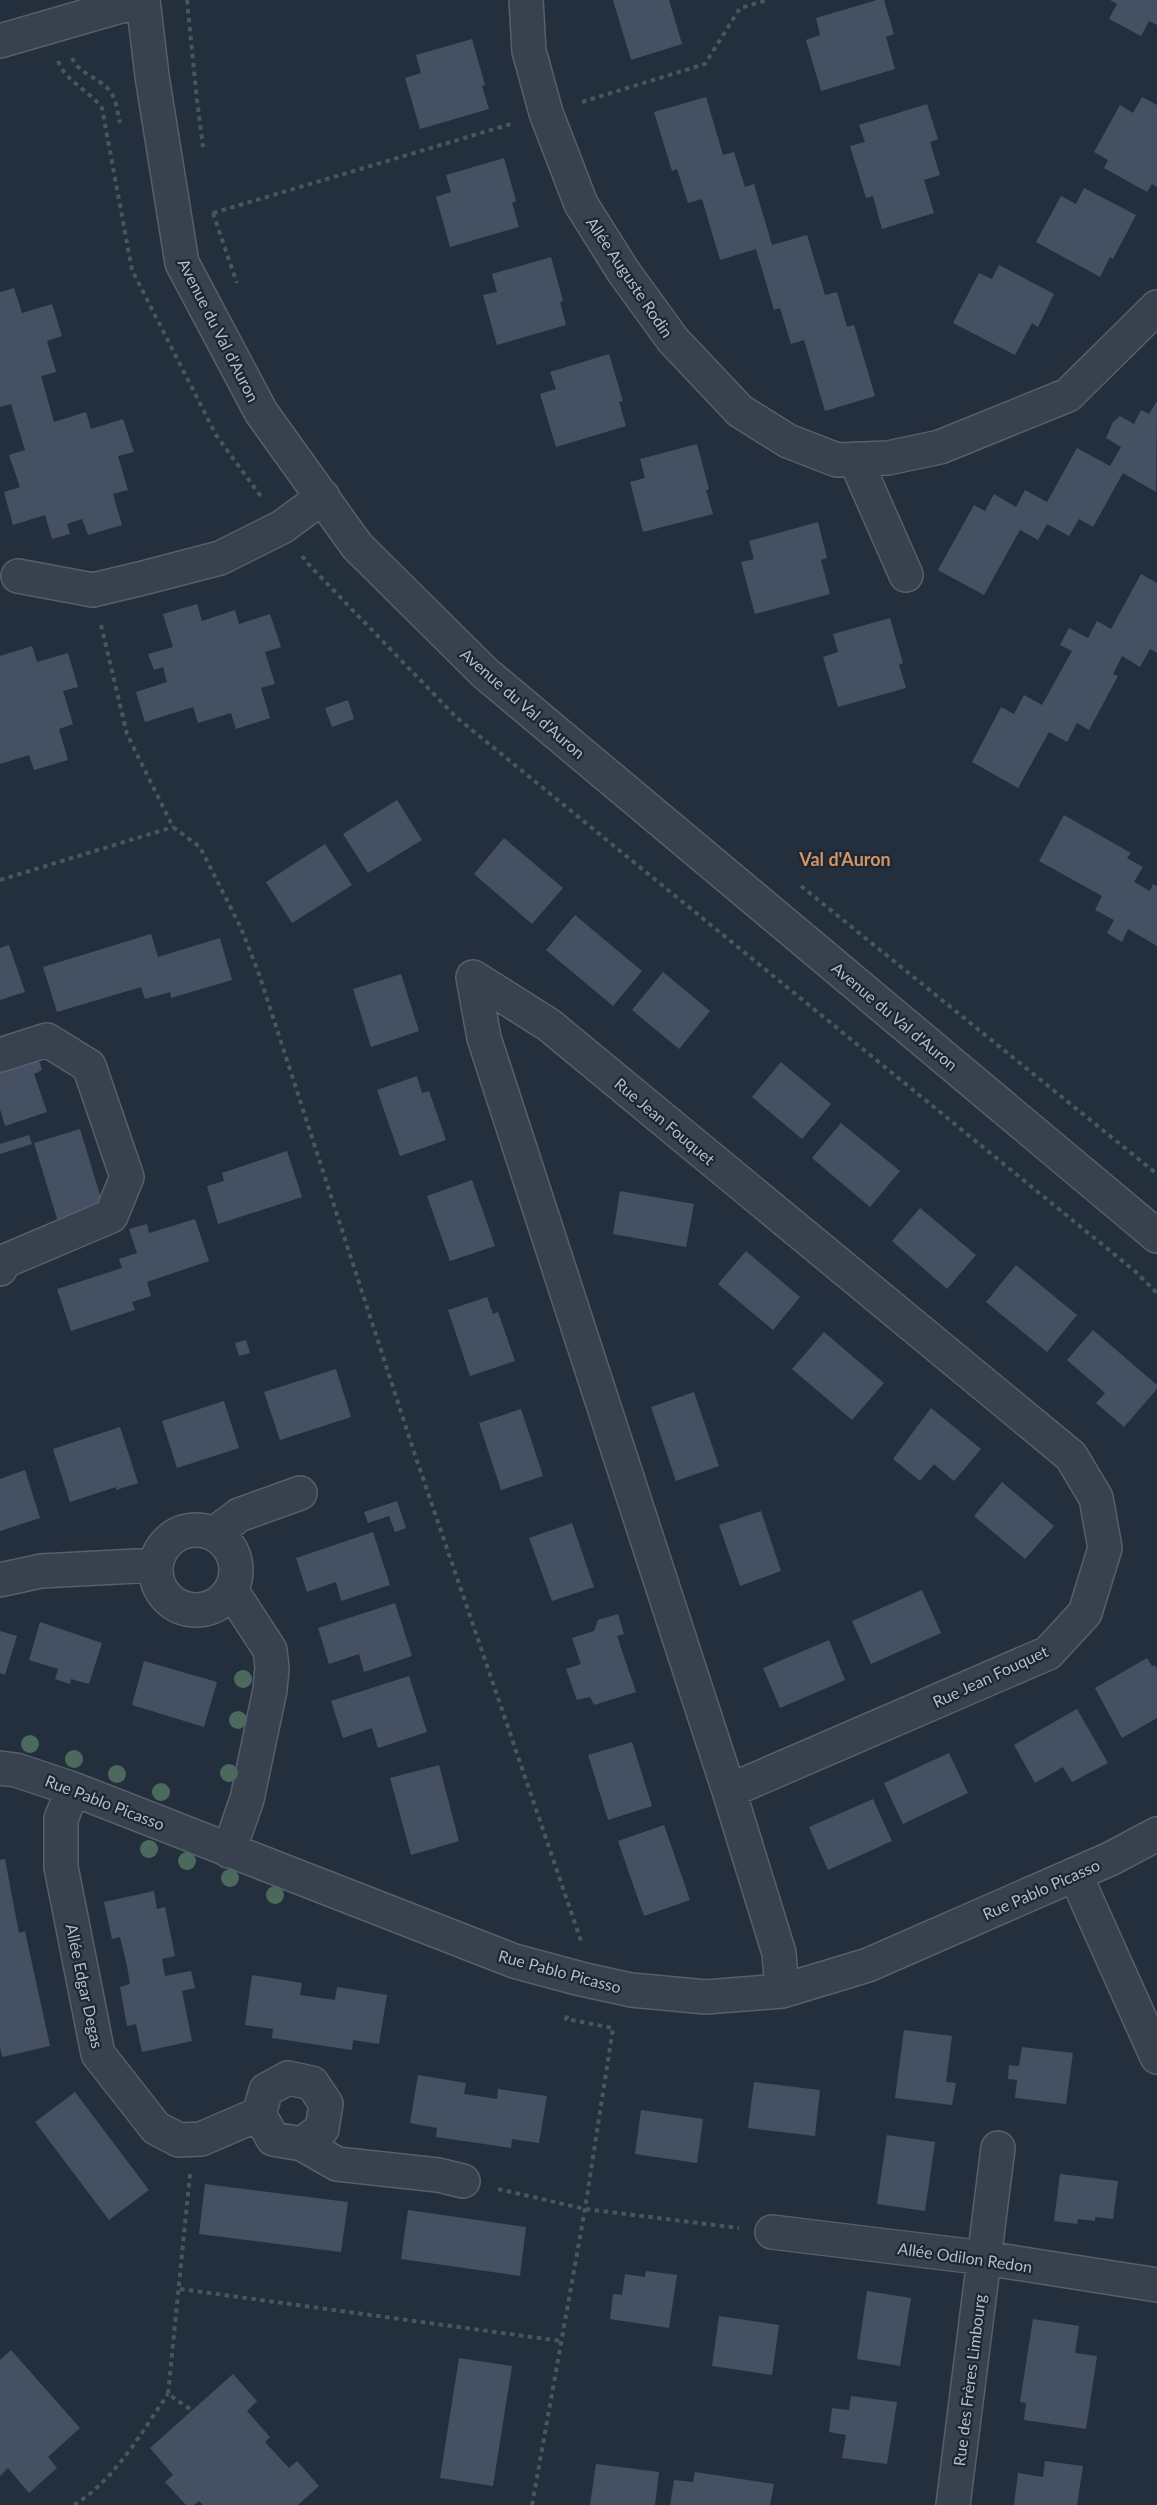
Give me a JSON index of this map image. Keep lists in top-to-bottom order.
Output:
{
  "streets": {
    "street": [
      "Allée Auguste Rodin",
      "Avenue du Val d'Auron",
      "Rue Jean Fouquet",
      "Rue Pablo Picasso",
      "Allée Edgar Degas",
      "Allée Odilon Redon",
      "Rue des Frères Limbourg"
    ]
  },
  "crossings": [
    ["Rue Jean Fouquet", "Rue Pablo Picasso"],
    ["Rue Pablo Picasso", "Allée Edgar Degas"],
    ["Allée Odilon Redon", "Rue des Frères Limbourg"]
  ],
  "districts": ["Val d'Auron"]
}
